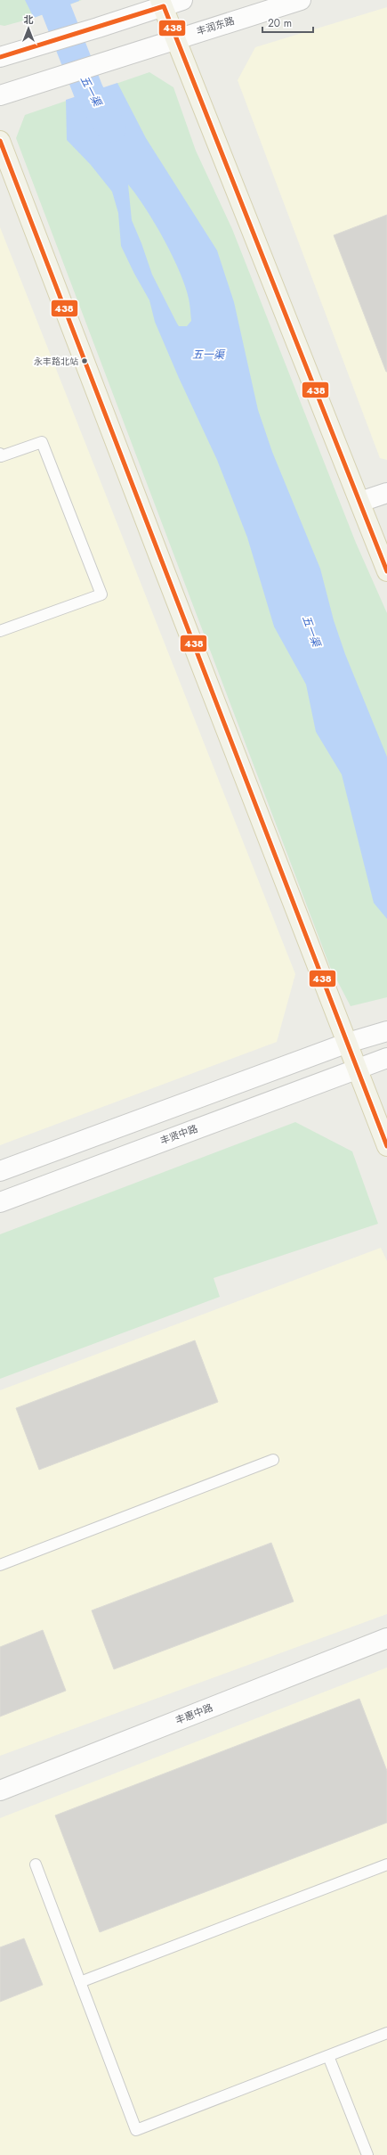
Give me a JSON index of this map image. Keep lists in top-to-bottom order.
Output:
{
  "streets": {
    "street": ["丰润东路", "丰贤中路", "丰惠中路"]
  },
  "water": ["五一渠"],
  "places": ["永丰路北站"],
  "lines": ["transit line 438"],
  "scale_bar": "20 m",
  "north": "top"
}
